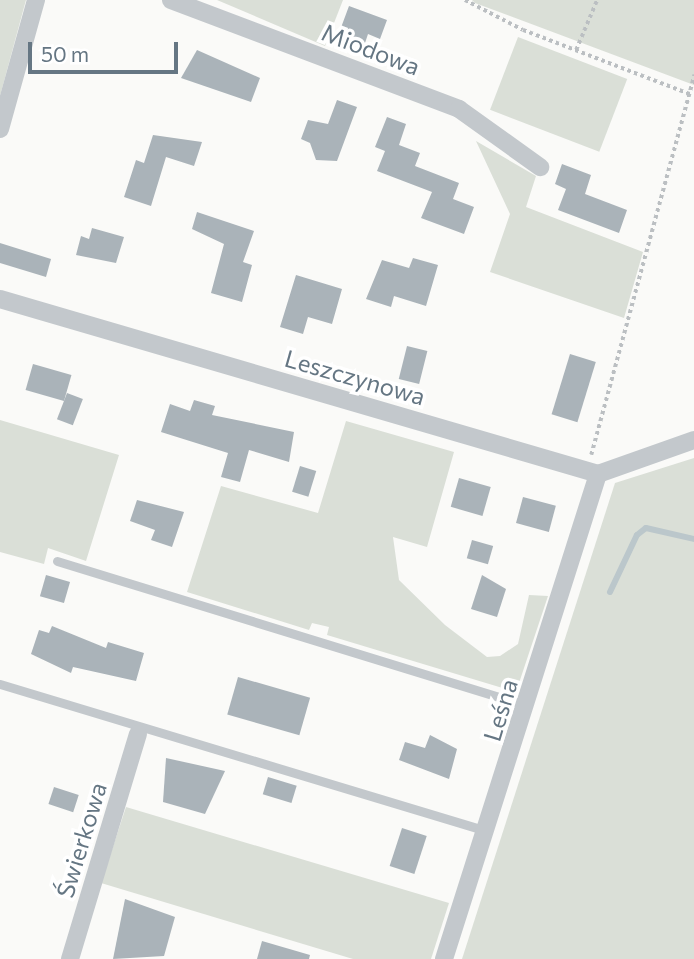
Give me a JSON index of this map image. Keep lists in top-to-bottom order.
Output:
{
  "streets": {
    "street": [
      "Miodowa",
      "Leszczynowa",
      "Leśna",
      "Świerkowa"
    ]
  },
  "crossings": [
    ["Leszczynowa", "Leśna"]
  ],
  "scale_bar": "50 m"
}
